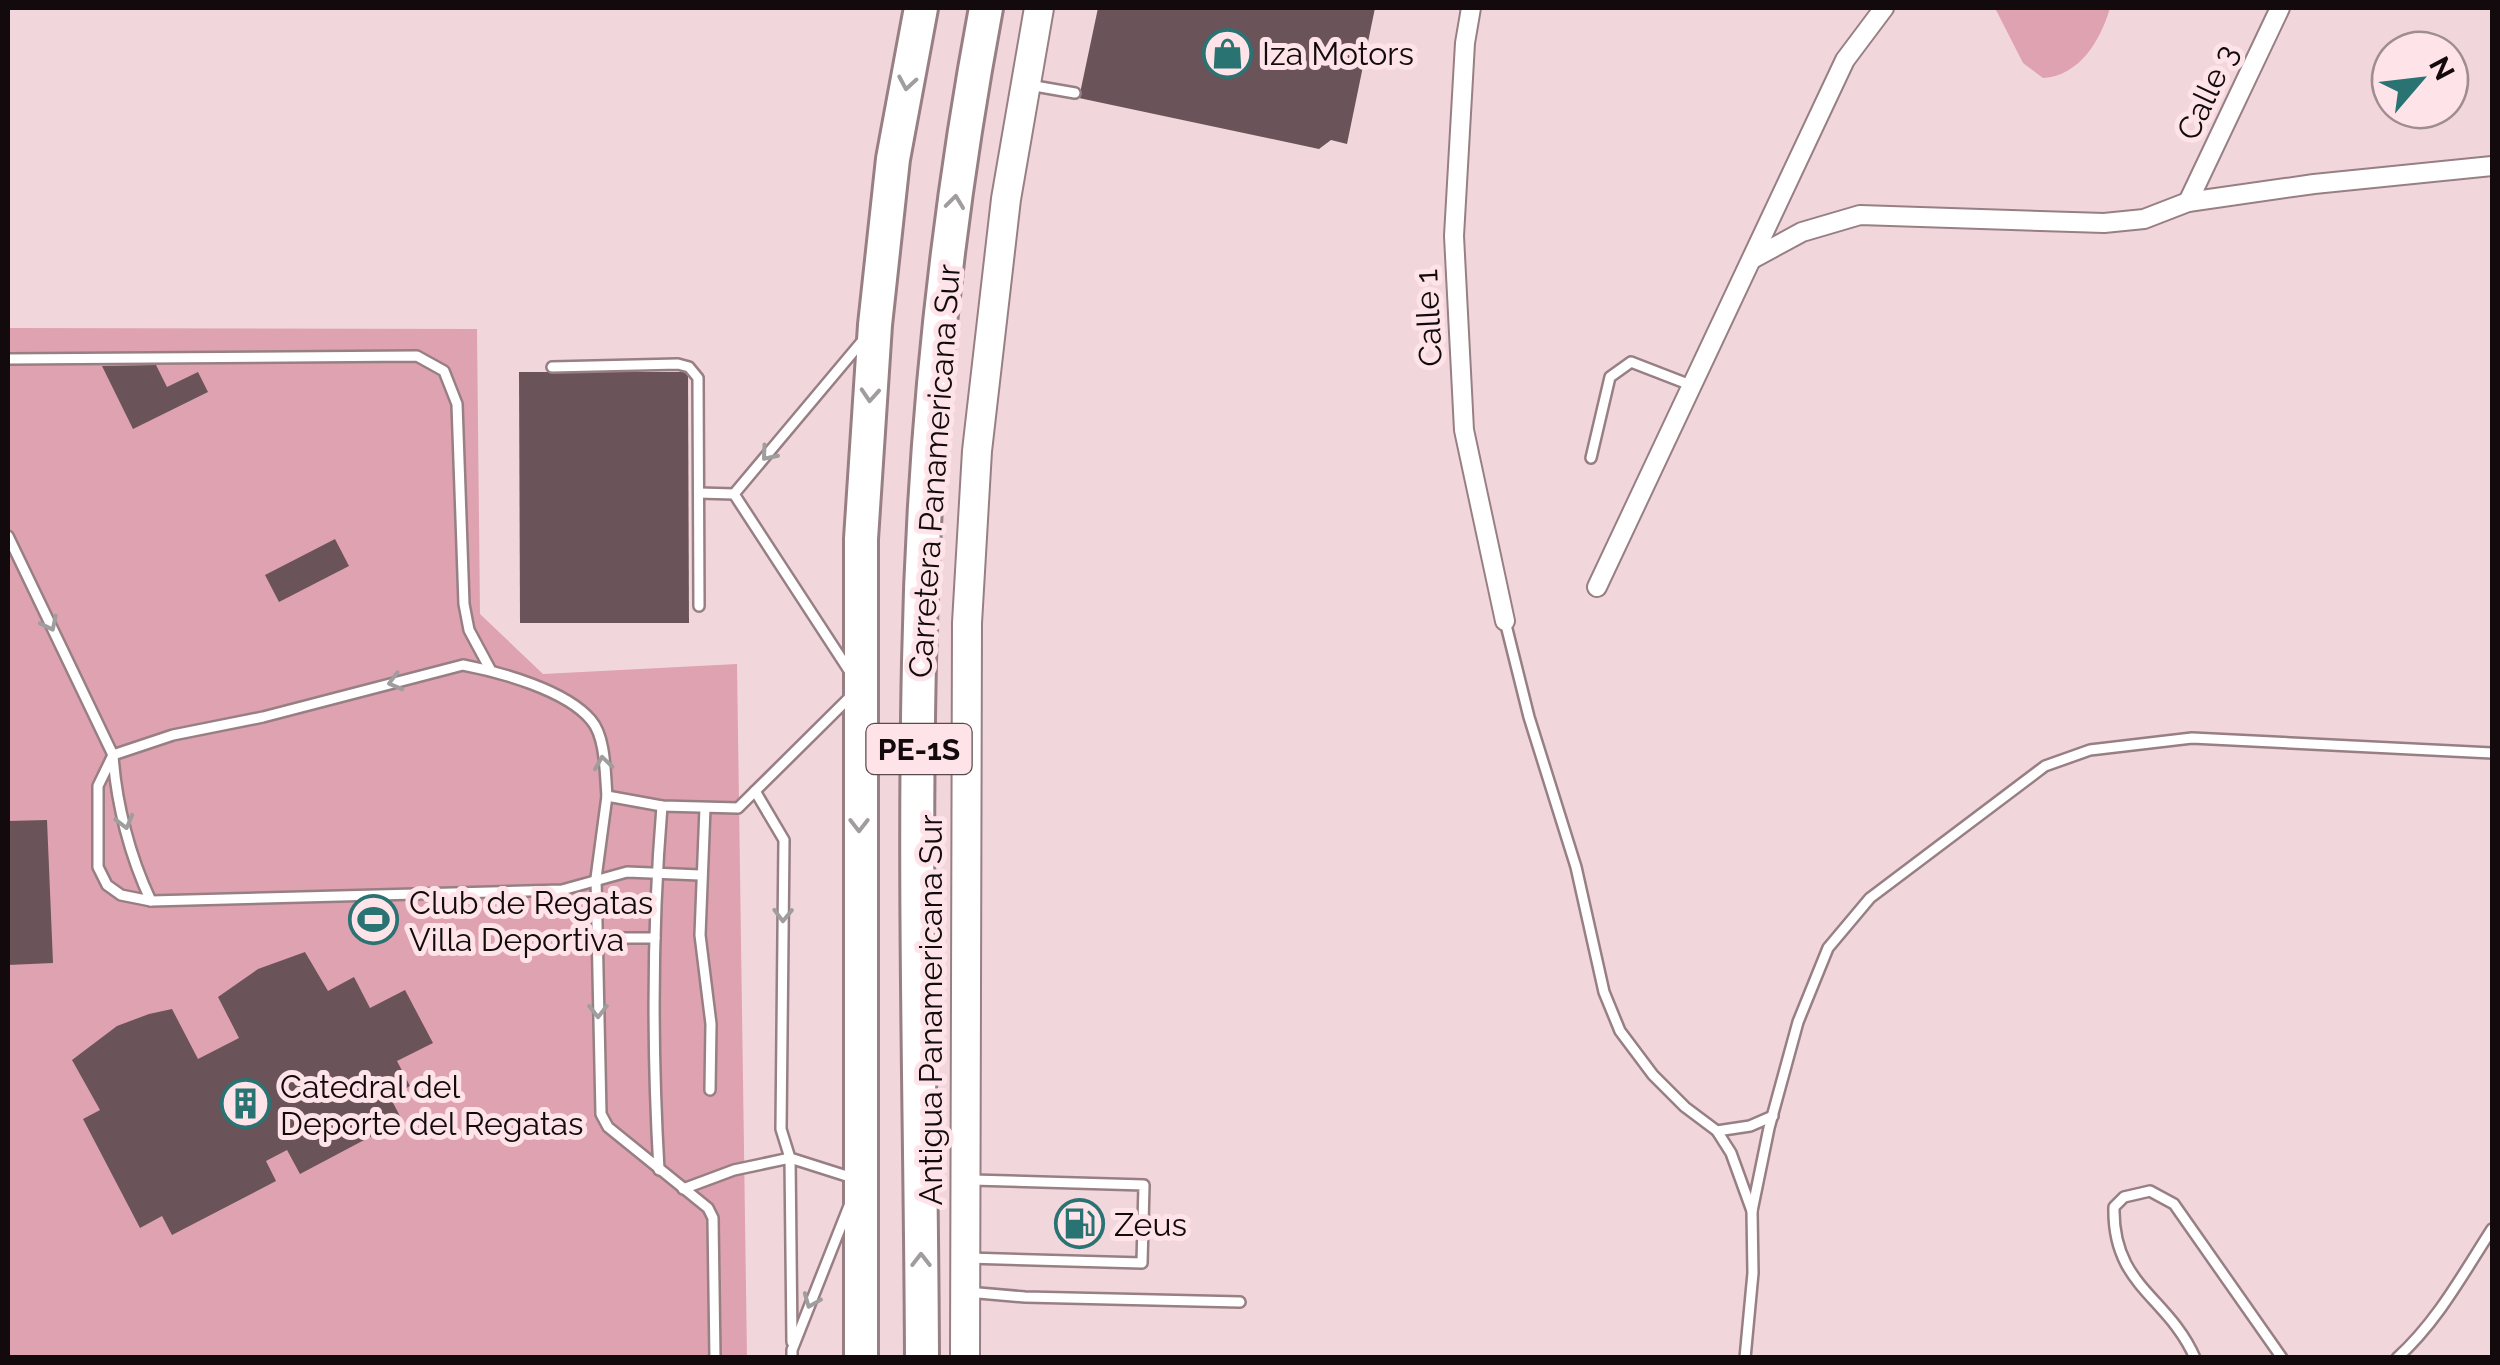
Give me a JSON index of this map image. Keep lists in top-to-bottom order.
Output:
{
  "streets": {
    "highway": ["Carretera Panamericana Sur", "PE-1S"],
    "main road": ["Antigua Panamericana Sur"],
    "street": ["Calle 3", "Calle 1"]
  },
  "places": {
    "shop": ["Iza Motors"],
    "sports": ["Club de Regatas Villa Deportiva"],
    "building": ["Catedral del Deporte del Regatas"],
    "fuel station": ["Zeus"]
  },
  "north": "top right"
}
